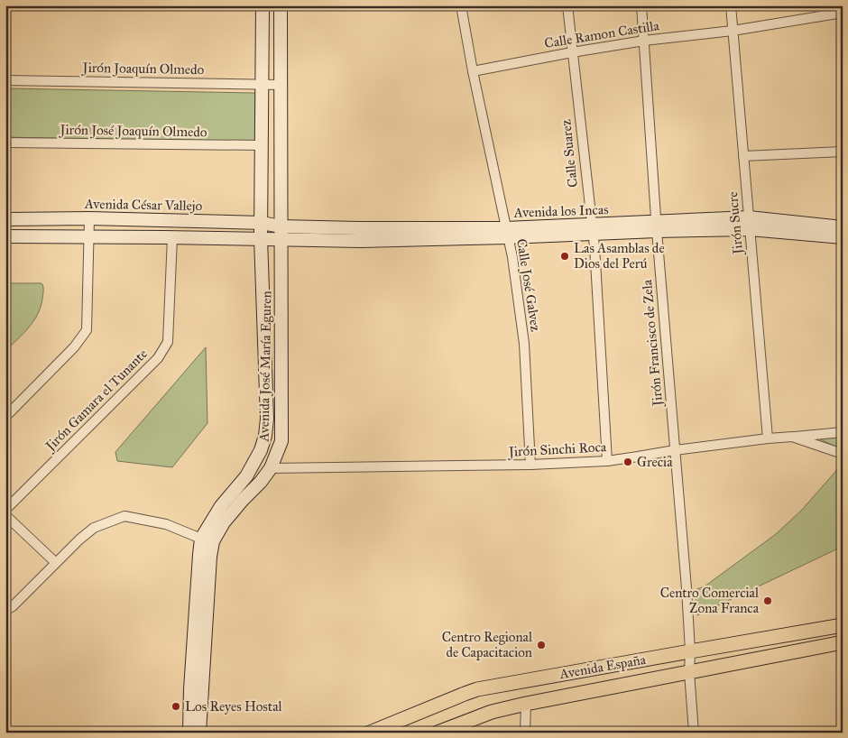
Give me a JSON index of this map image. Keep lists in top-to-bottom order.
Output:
{
  "streets": {
    "main road": [
      "Avenida César Vallejo",
      "Avenida los Incas",
      "Avenida José María Eguren",
      "Avenida España"
    ],
    "street": [
      "Calle Ramon Castilla",
      "Jirón Joaquín Olmedo",
      "Jirón José Joaquín Olmedo",
      "Calle Suarez",
      "Jirón Sucre",
      "Calle José Galvez",
      "Jirón Francisco de Zela",
      "Jirón Gamara el Tunante",
      "Jirón Sinchi Roca"
    ]
  },
  "crossings": [
    ["Calle Ramon Castilla", "Calle Suarez"],
    ["Calle Ramon Castilla", "Jirón Sucre"],
    ["Calle Ramon Castilla", "Calle José Galvez"],
    ["Calle Ramon Castilla", "Jirón Francisco de Zela"],
    ["Jirón Joaquín Olmedo", "Avenida José María Eguren"],
    ["Jirón José Joaquín Olmedo", "Avenida José María Eguren"],
    ["Calle Suarez", "Avenida los Incas"],
    ["Calle Suarez", "Jirón Sinchi Roca"],
    ["Avenida César Vallejo", "Avenida los Incas"],
    ["Avenida César Vallejo", "Avenida José María Eguren"],
    ["Avenida los Incas", "Jirón Sucre"],
    ["Avenida los Incas", "Calle José Galvez"],
    ["Avenida los Incas", "Jirón Francisco de Zela"],
    ["Avenida los Incas", "Avenida José María Eguren"],
    ["Jirón Sucre", "Jirón Sinchi Roca"],
    ["Calle José Galvez", "Jirón Sinchi Roca"],
    ["Jirón Francisco de Zela", "Jirón Sinchi Roca"],
    ["Jirón Francisco de Zela", "Avenida España"],
    ["Avenida José María Eguren", "Jirón Sinchi Roca"]
  ],
  "places": [
    "Las Asamblas de Dios del Perú",
    "Grecia",
    "Centro Comercial Zona Franca",
    "Centro Regional de Capacitacion",
    "Los Reyes Hostal"
  ]
}
